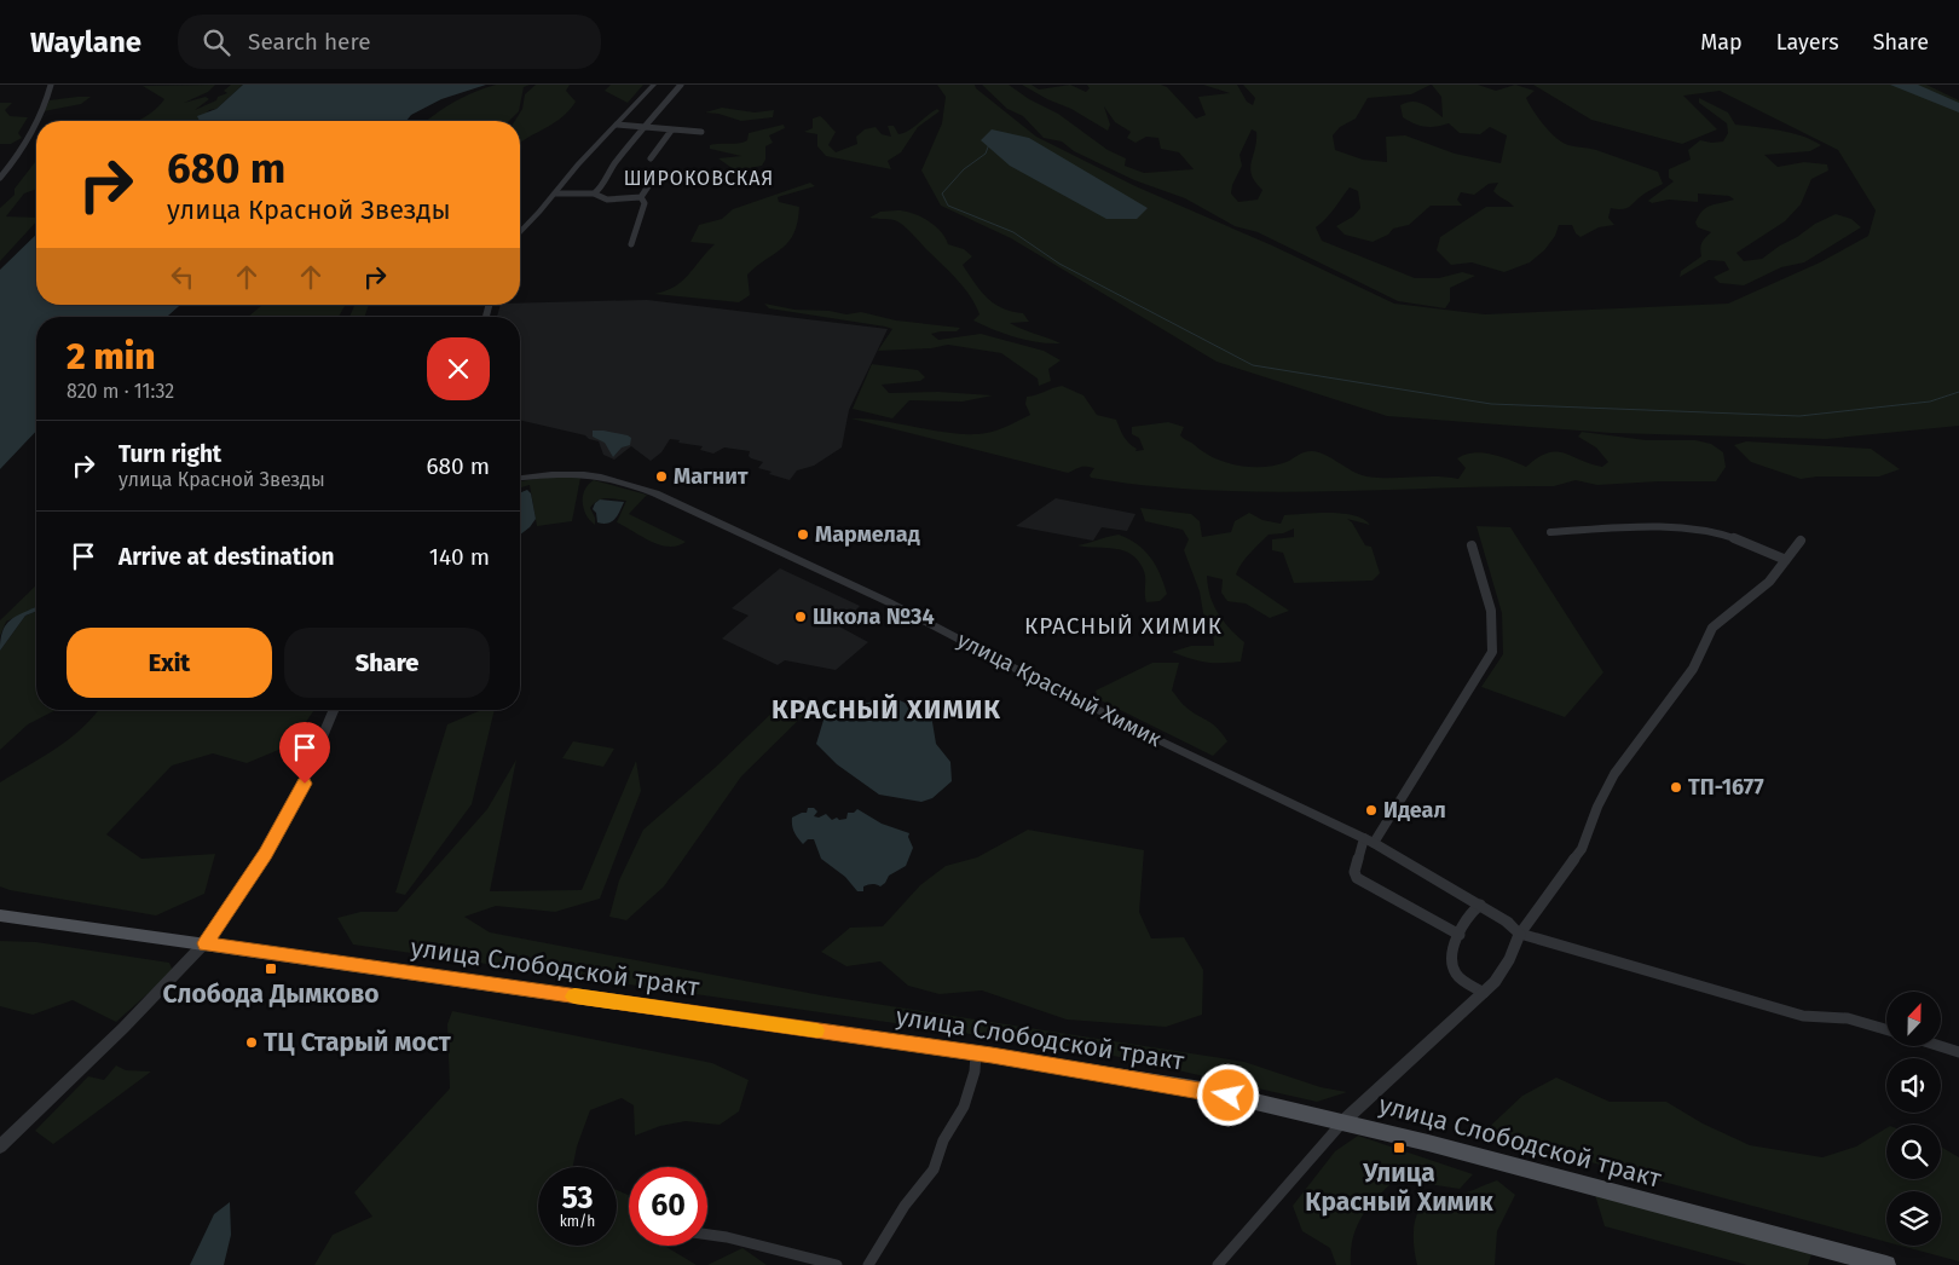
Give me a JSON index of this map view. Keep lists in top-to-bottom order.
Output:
{
  "streets": {
    "main road": ["улица Слободской тракт"],
    "street": ["улица Красный Химик"]
  },
  "districts": ["ШИРОКОВСКАЯ", "КРАСНЫЙ ХИМИК", "КРАСНЫЙ ХИМИК"],
  "places": {
    "other": [
      "Магнит",
      "Мармелад",
      "Школа №34",
      "ТП-1677",
      "Идеал",
      "ТЦ Старый мост"
    ],
    "transit": ["Слобода Дымково", "Улица Красный Химик"]
  },
  "north": "top",
  "page": {
    "header": "Waylane",
    "search": "Search here",
    "nav": ["Map", "Layers", "Share"],
    "turn": ["680 m", "улица Красной Звезды"],
    "heading": ["2 min", "820 m · 11:32"],
    "list": [
      {
        "name": "Turn right",
        "note": "улица Красной Звезды",
        "value": "680 m"
      },
      {
        "name": "Arrive at destination",
        "value": "140 m"
      }
    ],
    "buttons": ["Exit", "Share"],
    "speed": "53 km/h",
    "limit": "60"
  }
}
